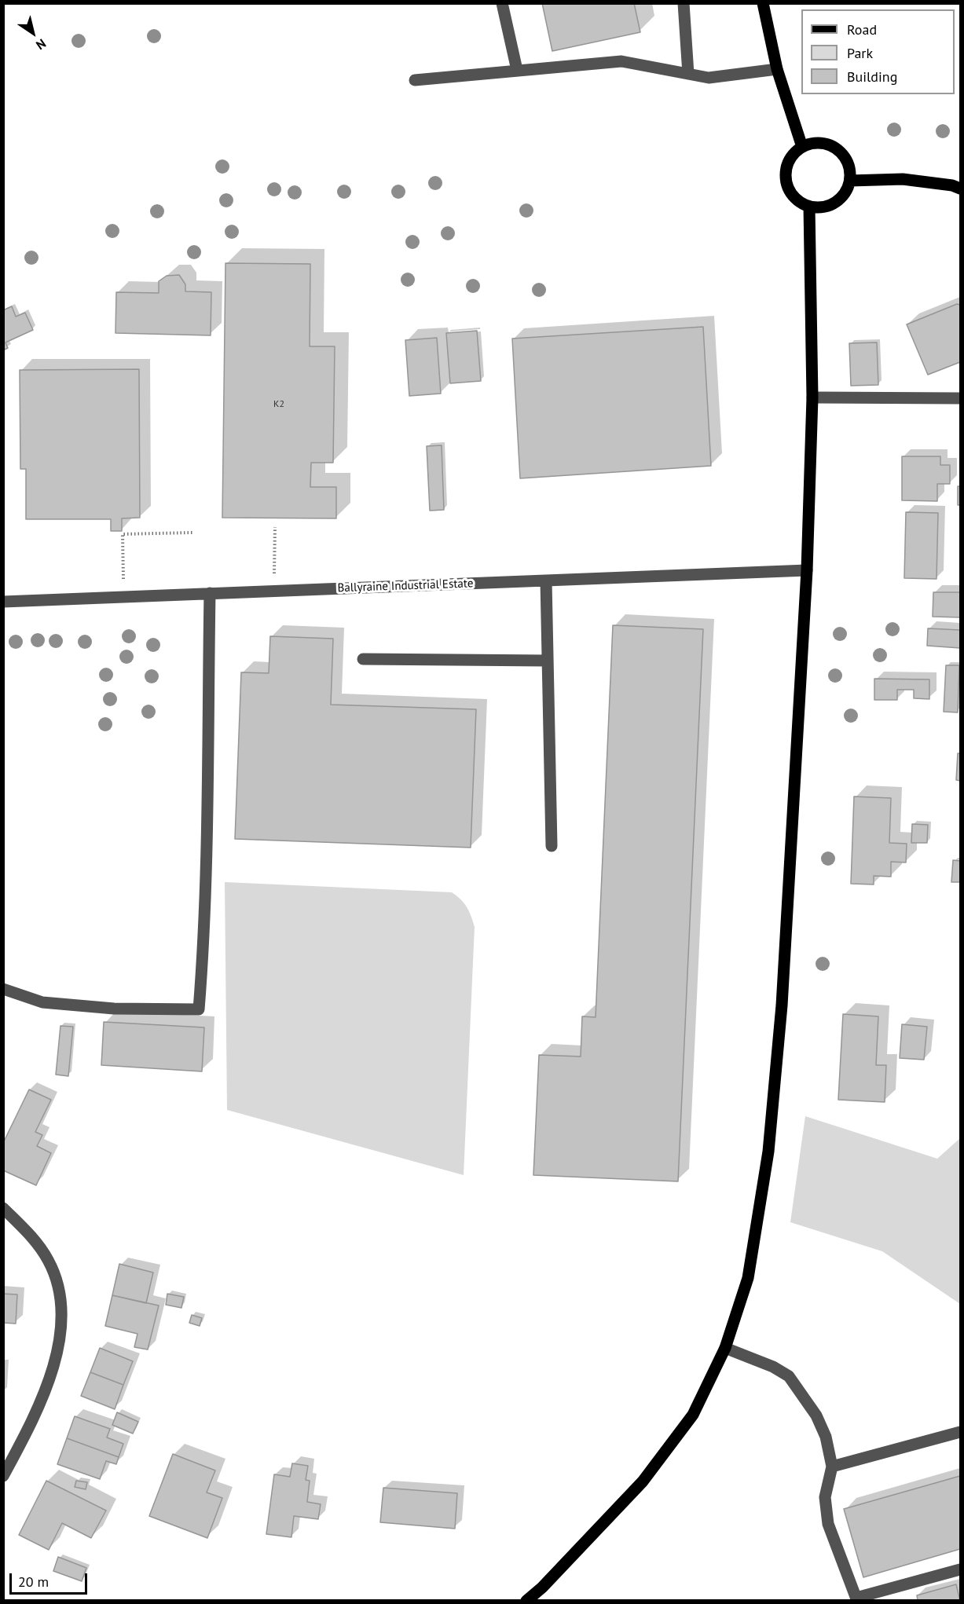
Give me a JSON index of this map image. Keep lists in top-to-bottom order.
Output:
{
  "streets": {
    "street": ["Ballyraine Industrial Estate"]
  },
  "house_numbers": ["K2"],
  "legend": ["Road", "Park", "Building"],
  "scale_bar": "20 m",
  "north": "bottom right"
}
